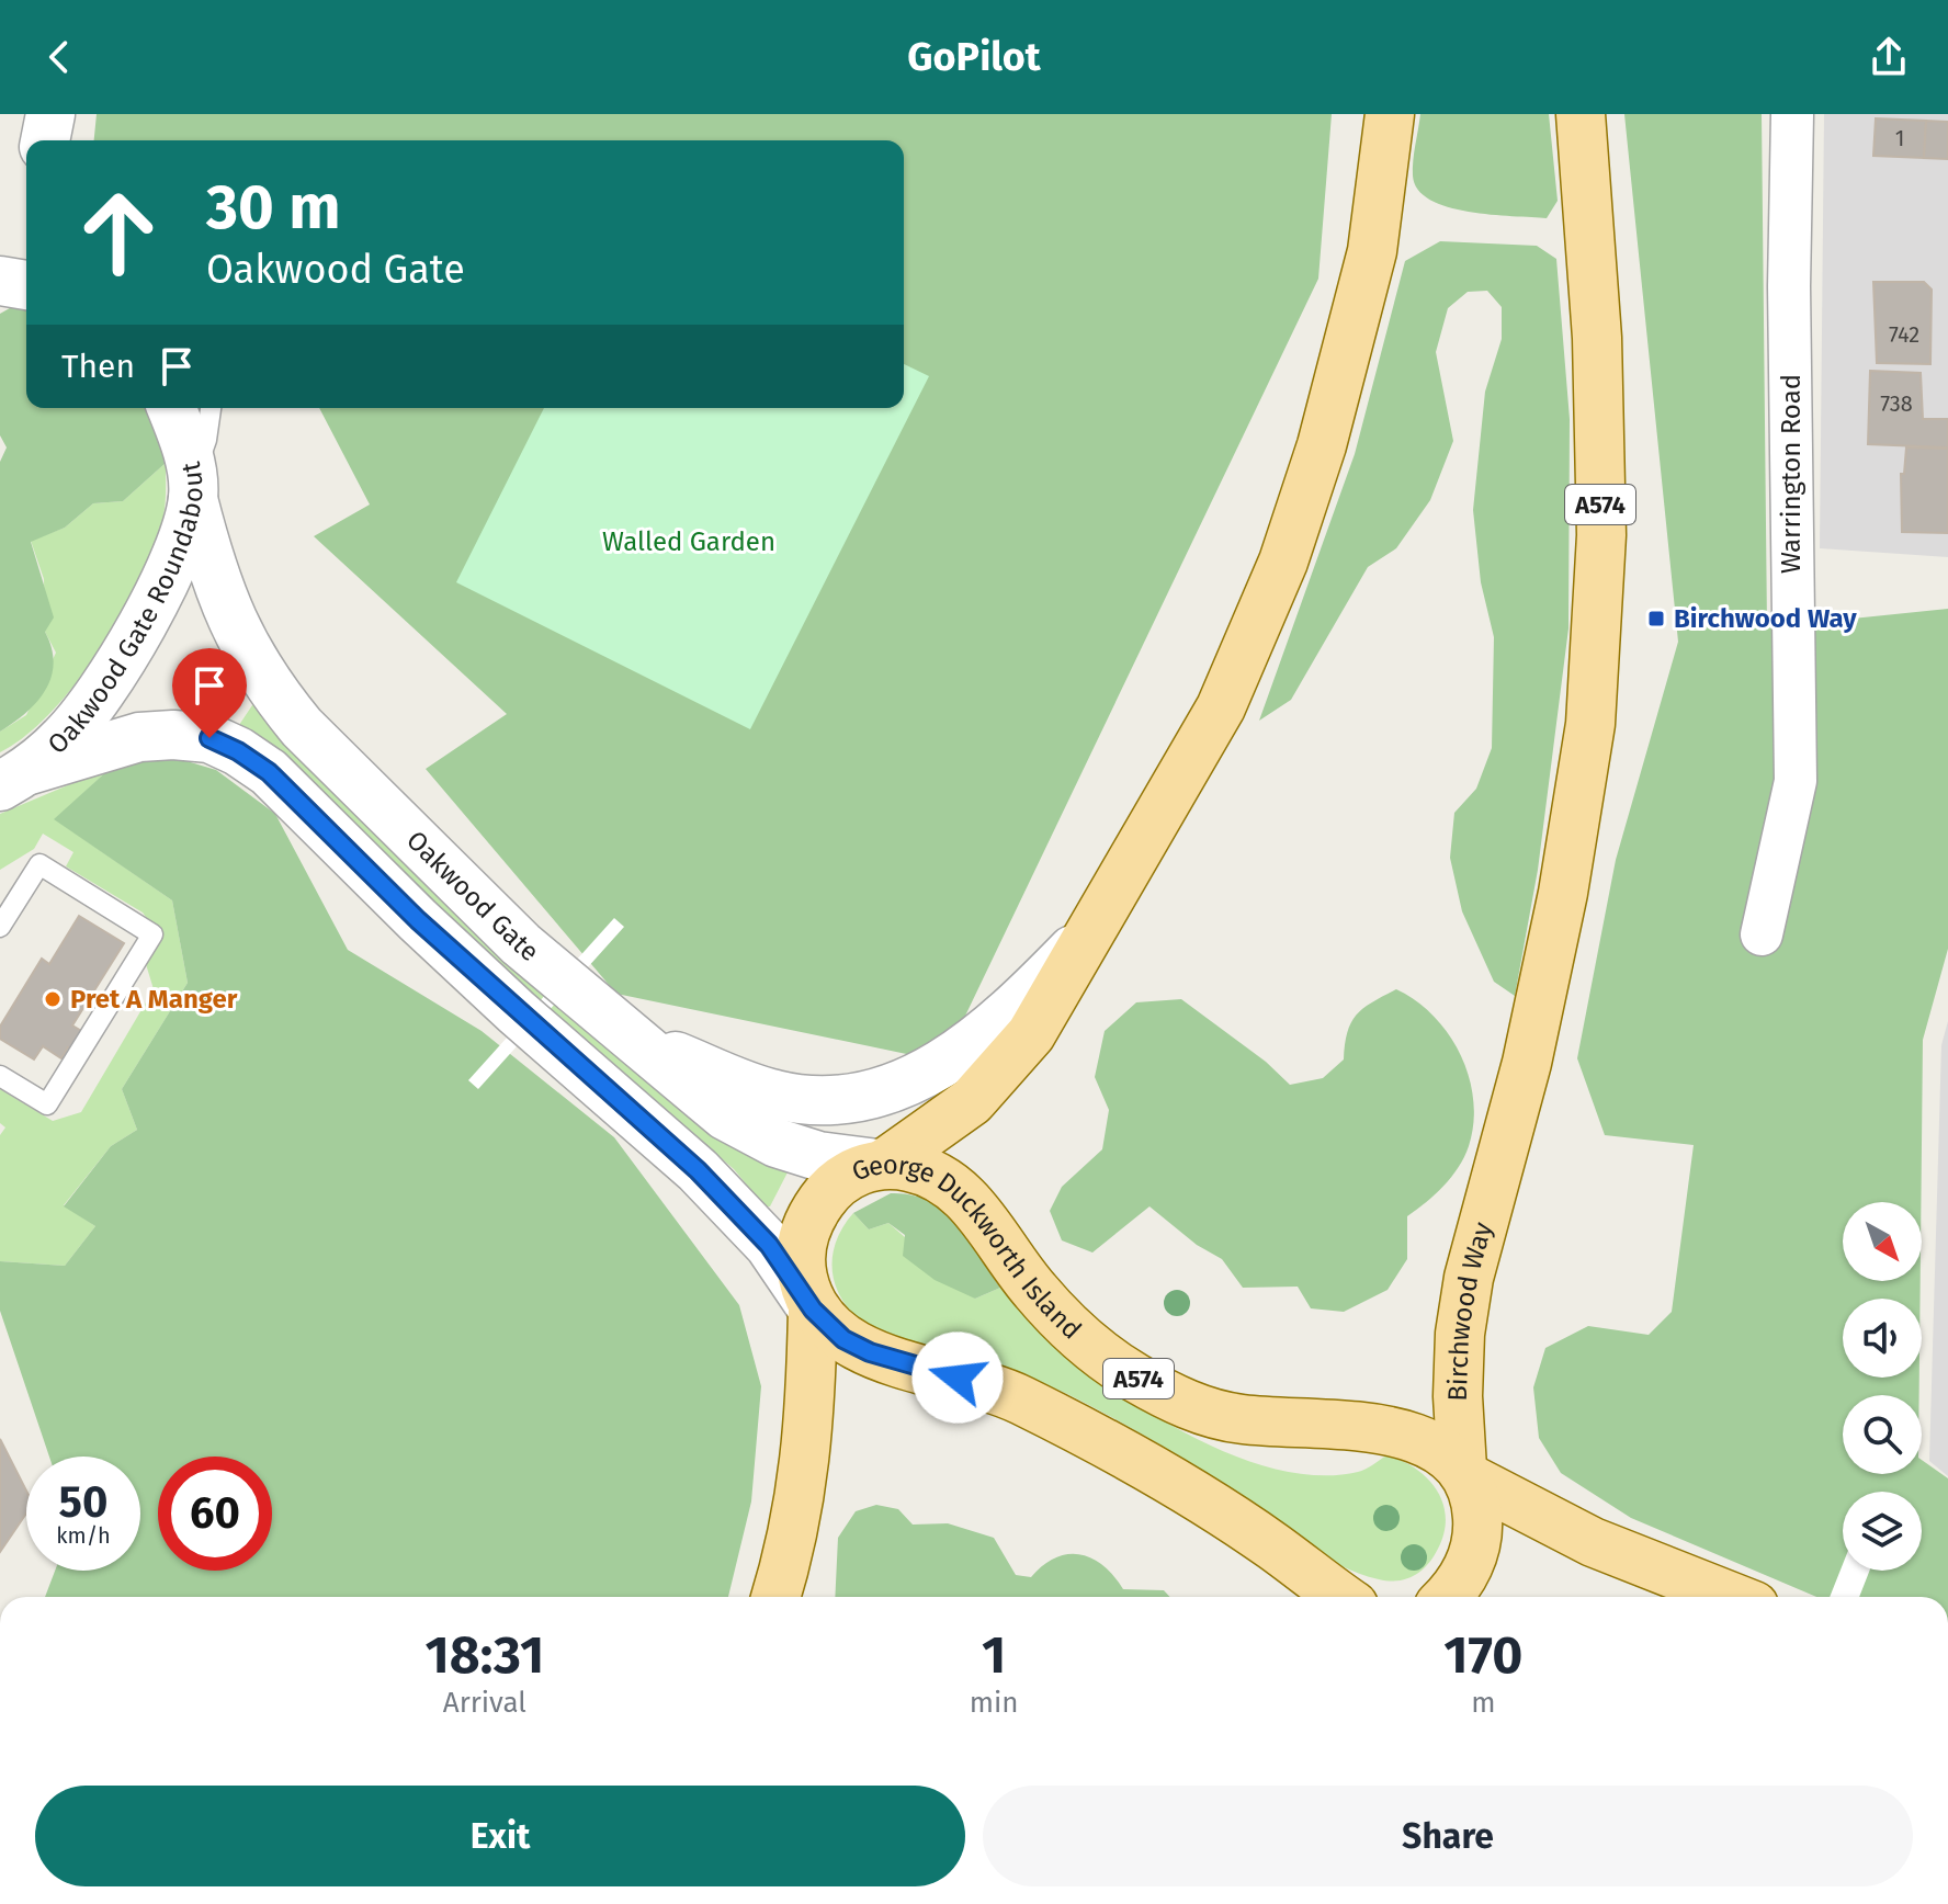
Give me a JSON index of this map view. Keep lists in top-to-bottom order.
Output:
{
  "streets": {
    "main road": ["A574", "George Duckworth Island", "Birchwood Way"],
    "street": ["Warrington Road", "Oakwood Gate Roundabout", "Oakwood Gate"]
  },
  "crossings": [
    ["A574", "Oakwood Gate"],
    ["A574", "George Duckworth Island"],
    ["A574", "Birchwood Way"],
    ["Oakwood Gate Roundabout", "Oakwood Gate"],
    ["Oakwood Gate", "George Duckworth Island"],
    ["George Duckworth Island", "Birchwood Way"]
  ],
  "parks": ["Walled Garden"],
  "places": {
    "transit": ["Birchwood Way"],
    "other": ["Pret A Manger"]
  },
  "house_numbers": ["1", "742", "738"],
  "north": "bottom right",
  "page": {
    "header": "GoPilot",
    "turn": ["30 m", "Oakwood Gate"],
    "then": "Then",
    "speed": "50 km/h",
    "limit": "60",
    "eta": [
      "18:31",
      "Arrival",
      "1",
      "min",
      "170",
      "m"
    ],
    "buttons": ["Exit", "Share"]
  }
}
